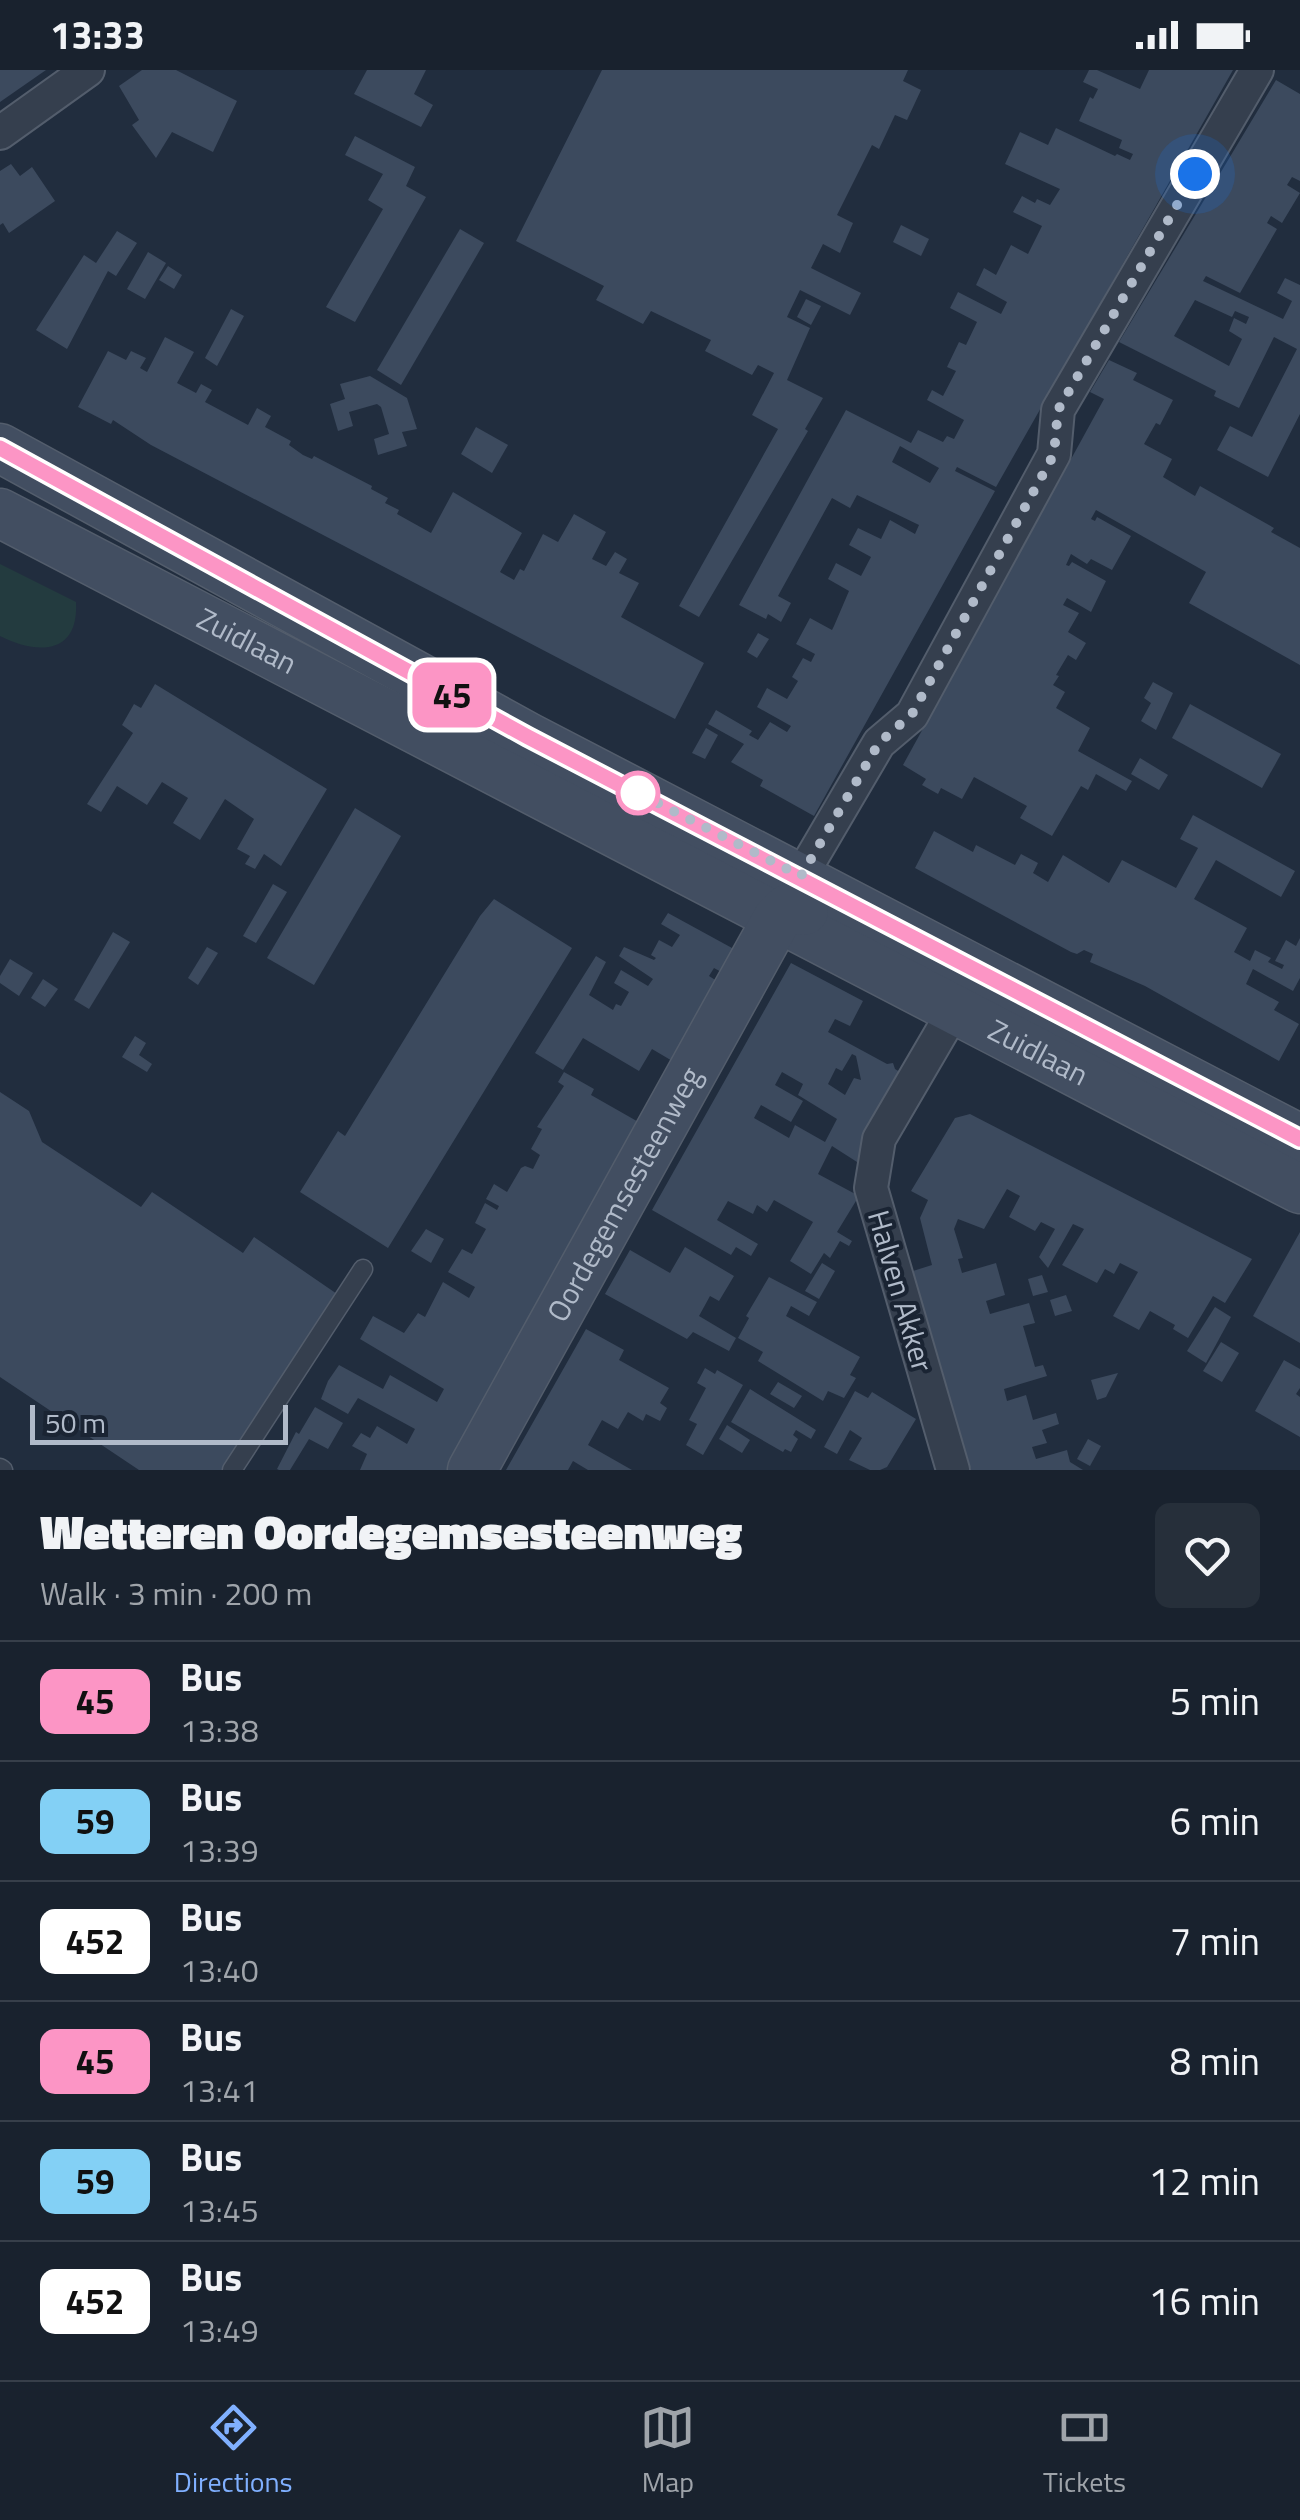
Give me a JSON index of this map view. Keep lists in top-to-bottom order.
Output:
{
  "streets": {
    "main road": ["Zuidlaan", "Oordegemsesteenweg"],
    "street": ["Halven Akker"]
  },
  "crossings": [
    ["Zuidlaan", "Oordegemsesteenweg"],
    ["Zuidlaan", "Halven Akker"]
  ],
  "lines": ["bus line 45"],
  "scale_bar": "50 m",
  "page": {
    "status": "13:33",
    "on_map": "45",
    "scale": "50 m",
    "heading": ["Wetteren Oordegemsesteenweg", "Walk · 3 min · 200 m"],
    "list": [
      {
        "mark": "45",
        "name": "Bus",
        "note": "13:38",
        "value": "5 min"
      },
      {
        "mark": "59",
        "name": "Bus",
        "note": "13:39",
        "value": "6 min"
      },
      {
        "mark": "452",
        "name": "Bus",
        "note": "13:40",
        "value": "7 min"
      },
      {
        "mark": "45",
        "name": "Bus",
        "note": "13:41",
        "value": "8 min"
      },
      {
        "mark": "59",
        "name": "Bus",
        "note": "13:45",
        "value": "12 min"
      },
      {
        "mark": "452",
        "name": "Bus",
        "note": "13:49",
        "value": "16 min"
      }
    ],
    "tabs": ["Directions", "Map", "Tickets"]
  }
}
